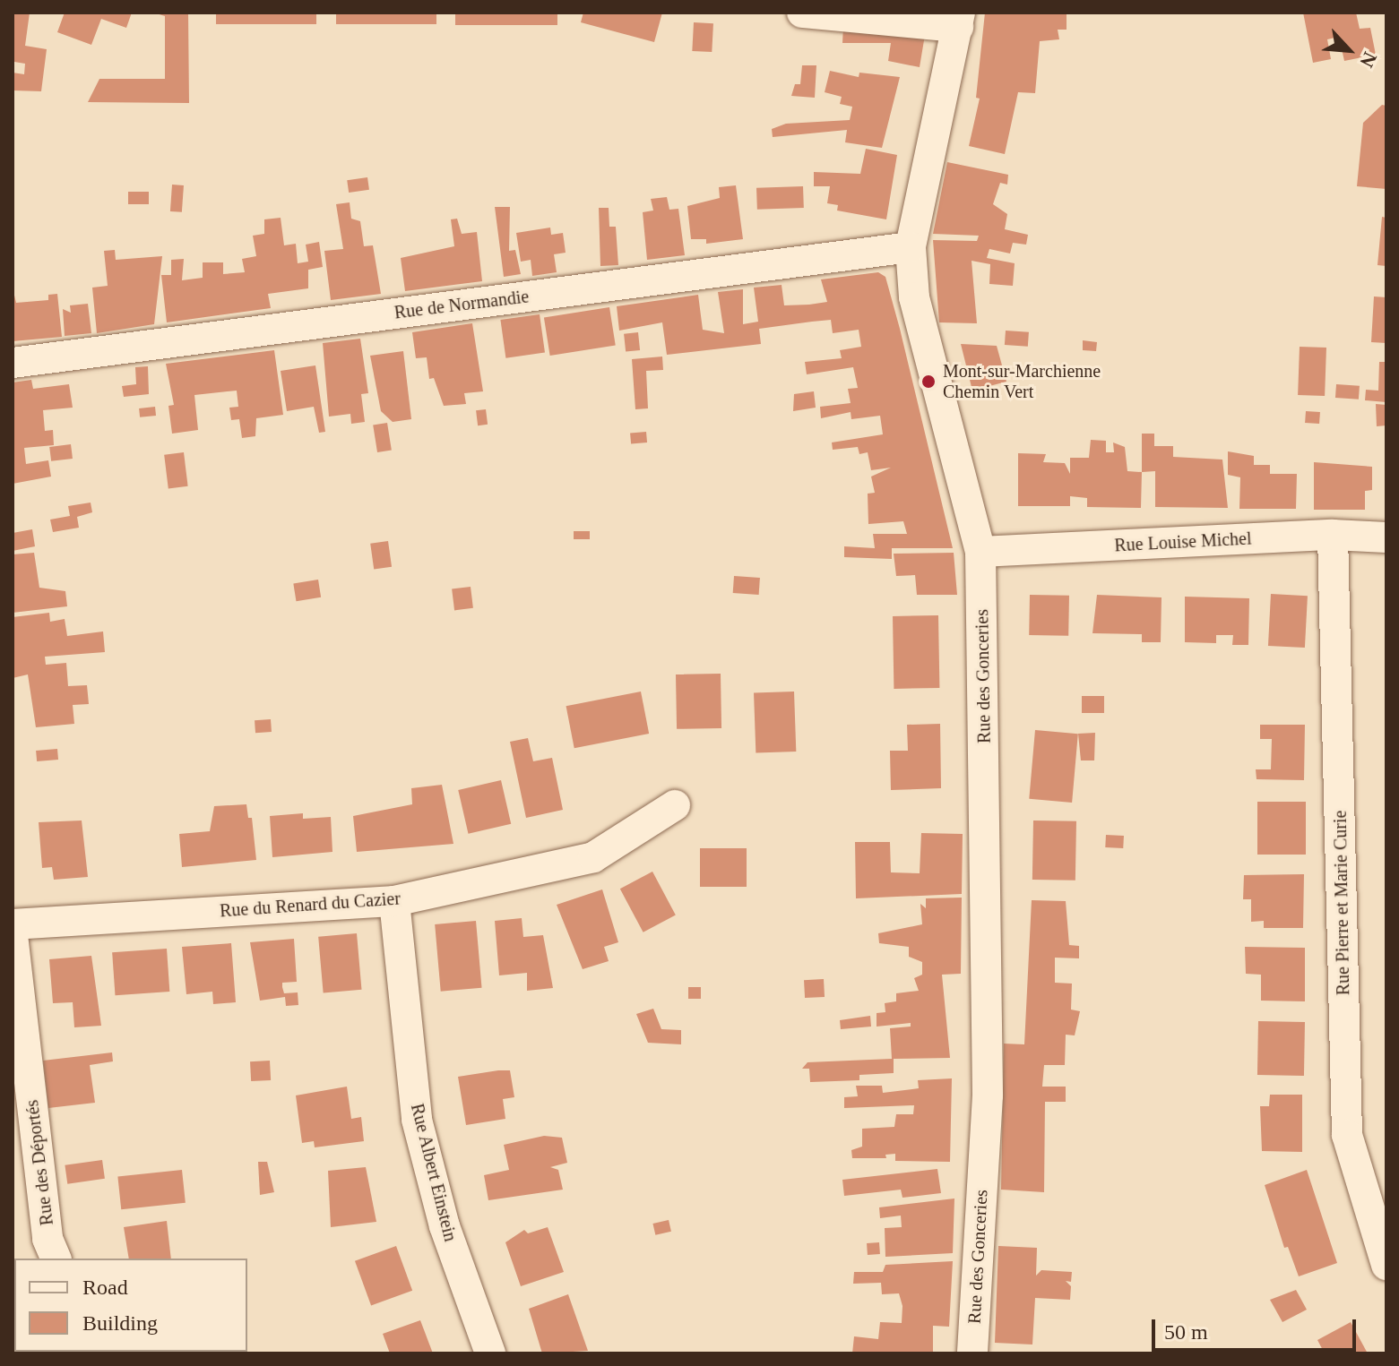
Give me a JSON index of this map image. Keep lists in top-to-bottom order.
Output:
{
  "streets": {
    "street": [
      "Rue de Normandie",
      "Rue Louise Michel",
      "Rue des Gonceries",
      "Rue Pierre et Marie Curie",
      "Rue du Renard du Cazier",
      "Rue des Déportés",
      "Rue Albert Einstein"
    ]
  },
  "crossings": [
    ["Rue de Normandie", "Rue des Gonceries"],
    ["Rue Louise Michel", "Rue des Gonceries"],
    ["Rue Louise Michel", "Rue Pierre et Marie Curie"],
    ["Rue du Renard du Cazier", "Rue Albert Einstein"]
  ],
  "places": ["Mont-sur-Marchienne Chemin Vert"],
  "legend": ["Road", "Building"],
  "scale_bar": "50 m",
  "north": "bottom right"
}
